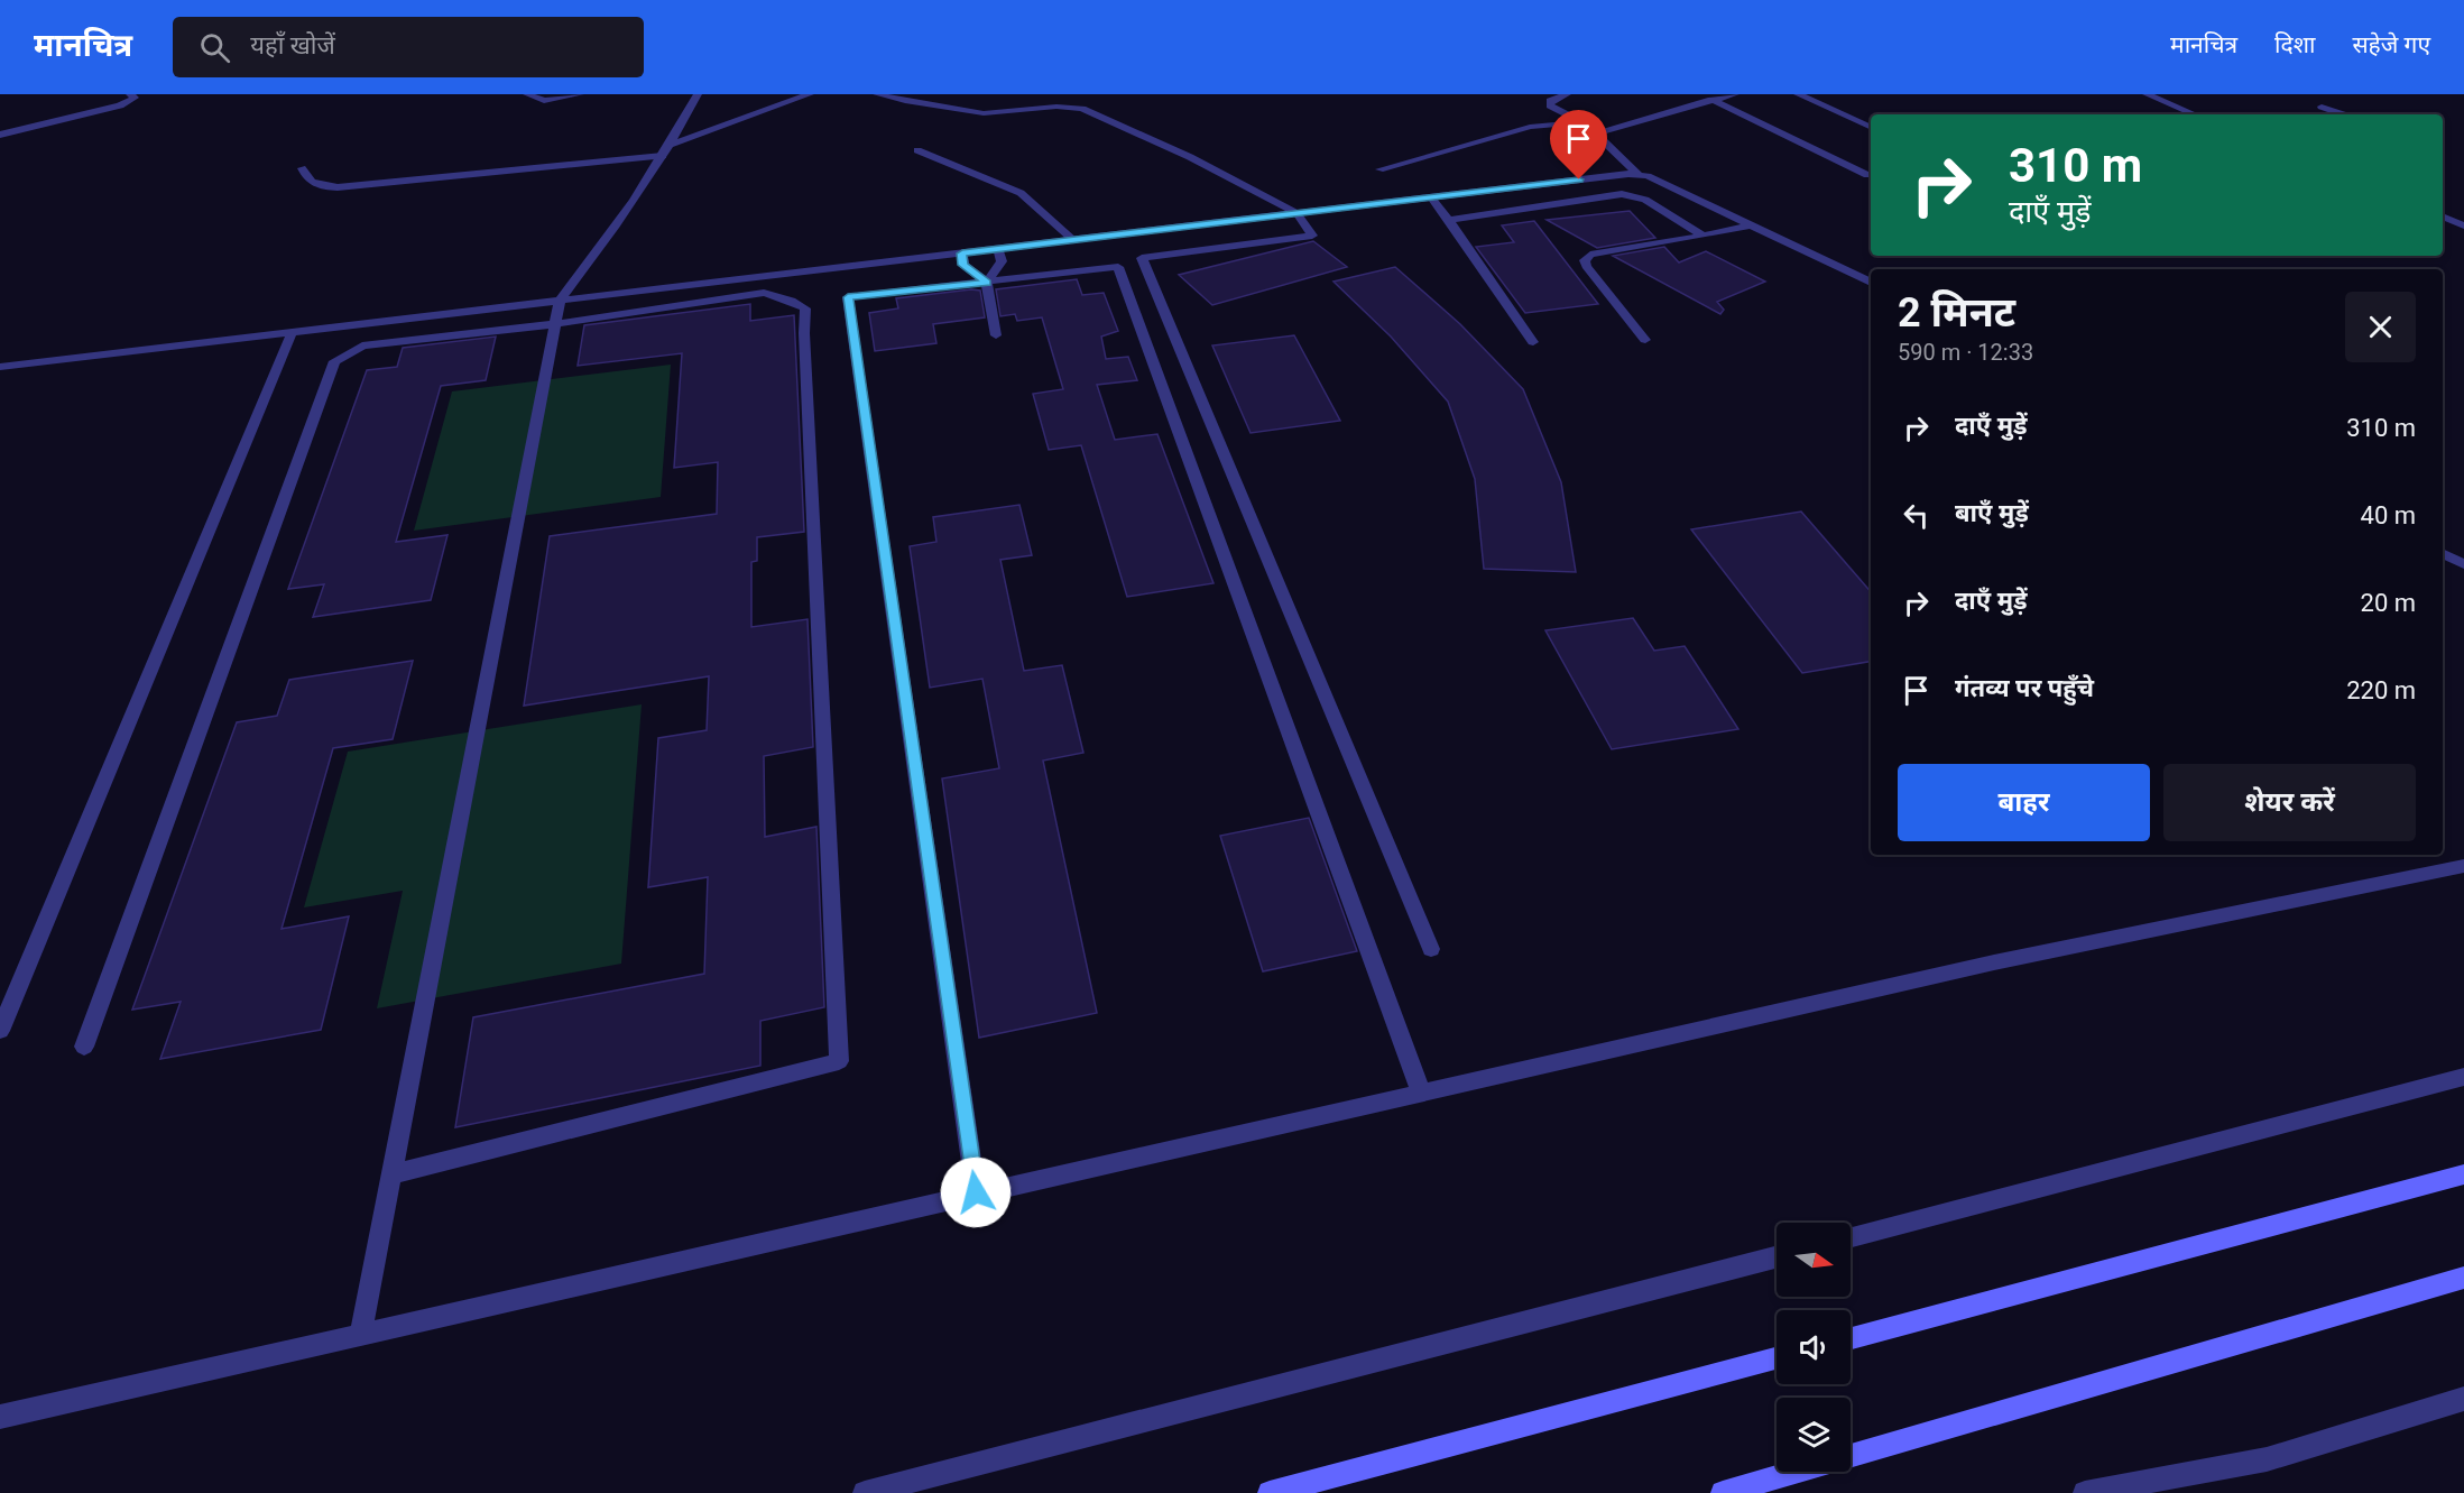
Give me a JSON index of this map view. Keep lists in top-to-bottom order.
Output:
{
  "north": "right",
  "page": {
    "header": "मानचित्र",
    "search": "यहाँ खोजें",
    "nav": ["मानचित्र", "दिशा", "सहेजे गए"],
    "turn": ["310 m", "दाएँ मुड़ें"],
    "heading": ["2 मिनट", "590 m · 12:33"],
    "list": [
      {
        "name": "दाएँ मुड़ें",
        "value": "310 m"
      },
      {
        "name": "बाएँ मुड़ें",
        "value": "40 m"
      },
      {
        "name": "दाएँ मुड़ें",
        "value": "20 m"
      },
      {
        "name": "गंतव्य पर पहुँचे",
        "value": "220 m"
      }
    ],
    "buttons": ["बाहर", "शेयर करें"]
  }
}
